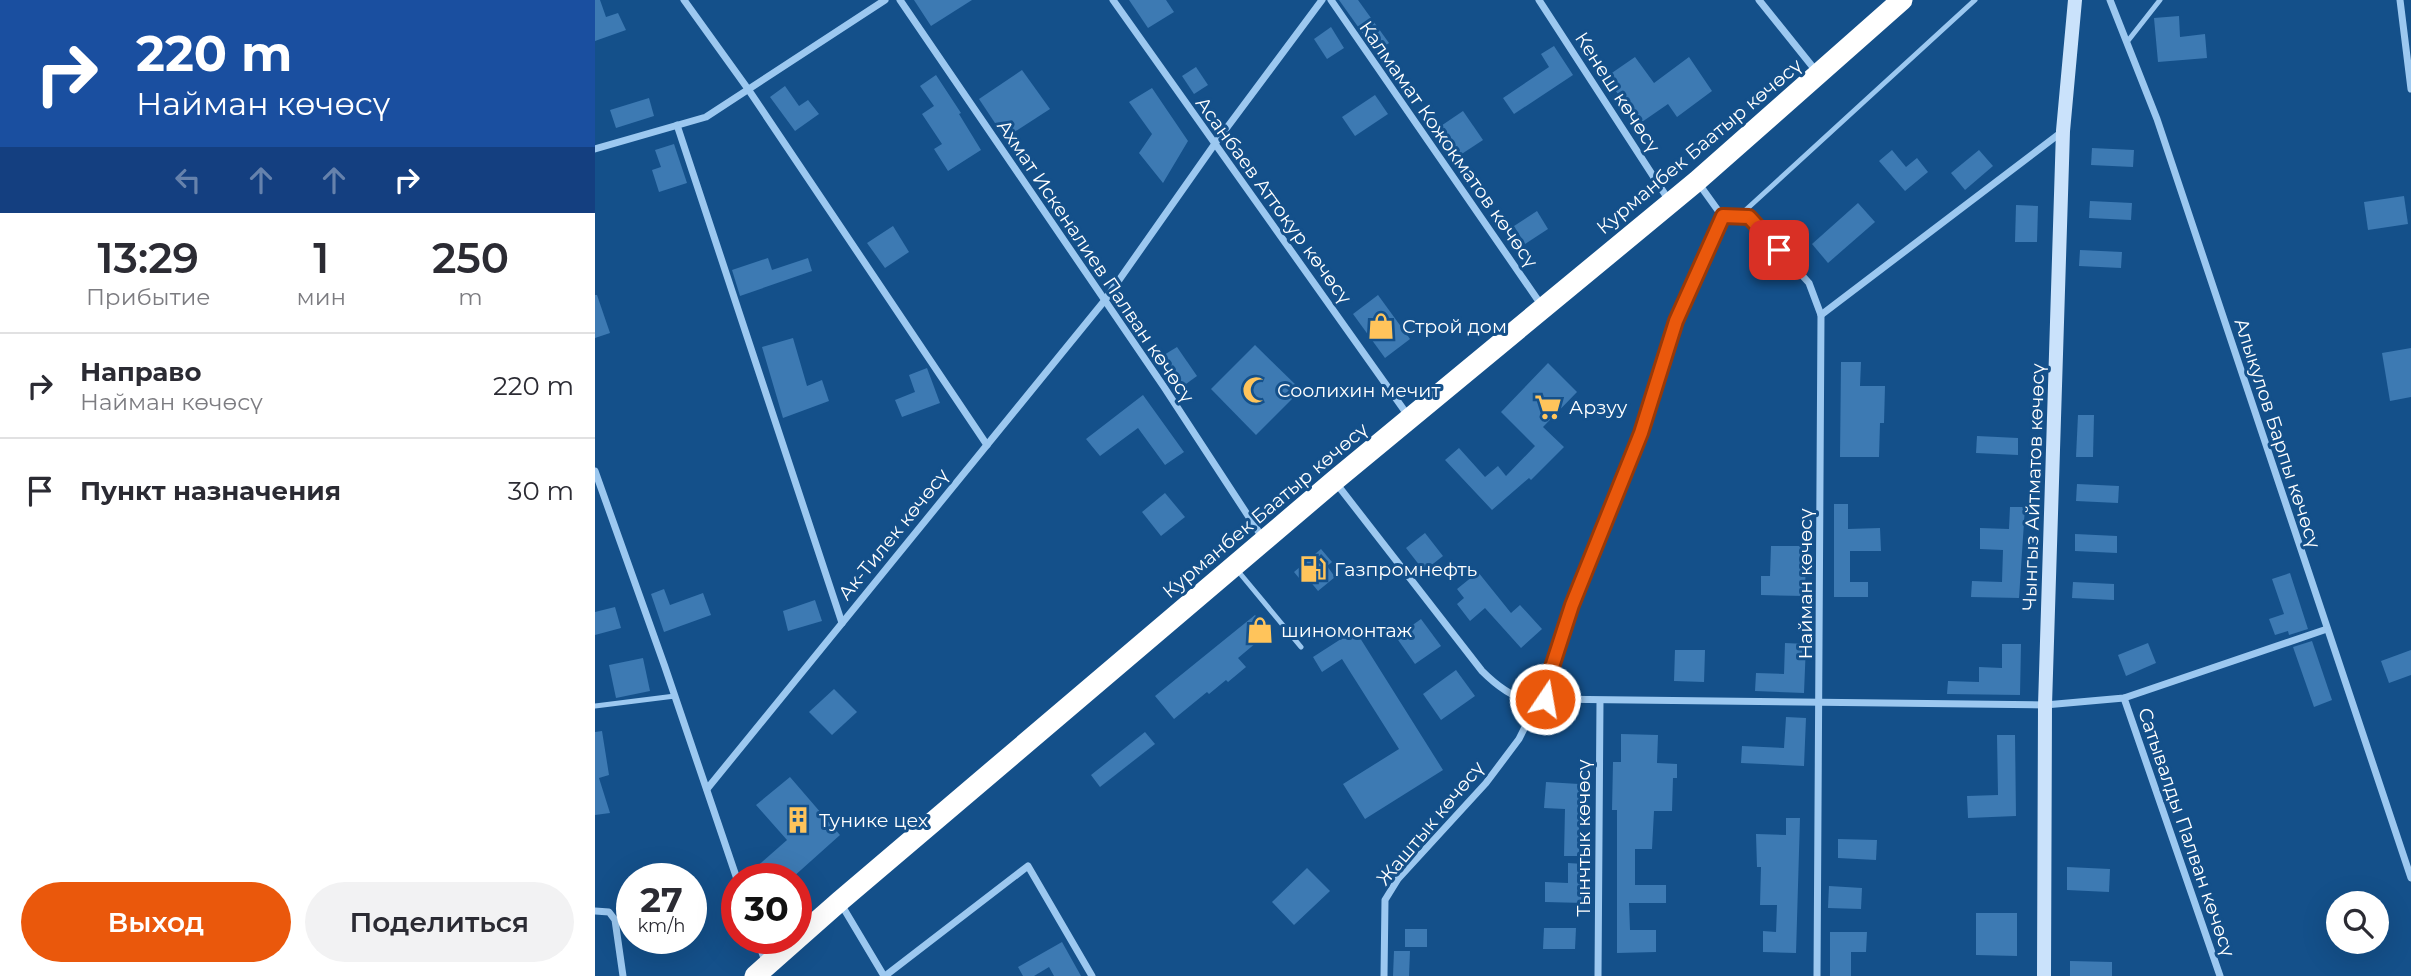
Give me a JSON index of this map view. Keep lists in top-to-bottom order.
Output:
{
  "streets": {
    "highway": ["Курманбек Баатыр көчөсү"],
    "main road": ["Чынгыз Айтматов көчөсү"],
    "street": [
      "Кенеш көчөсү",
      "Калмамат Кожокматов көчөсү",
      "Асанбаев Аттокур көчөсү",
      "Ахмат Искеналиев Палван көчөсү",
      "Алыкулов Барпы көчөсү",
      "Ак-Тилек көчөсү",
      "Найман көчөсү",
      "Жаштык көчөсү",
      "Сатывалды Палван көчөсү",
      "Тынчтык көчөсү"
    ]
  },
  "crossings": [
    ["Кенеш көчөсү", "Курманбек Баатыр көчөсү"],
    ["Калмамат Кожокматов көчөсү", "Курманбек Баатыр көчөсү"],
    ["Курманбек Баатыр көчөсү", "Асанбаев Аттокур көчөсү"],
    ["Курманбек Баатыр көчөсү", "Ахмат Искеналиев Палван көчөсү"],
    ["Асанбаев Аттокур көчөсү", "Ак-Тилек көчөсү"],
    ["Ахмат Искеналиев Палван көчөсү", "Ак-Тилек көчөсү"]
  ],
  "places": {
    "shop": ["Строй дом", "шиномонтаж"],
    "mosque": ["Соолихин мечит"],
    "supermarket": ["Арзуу"],
    "fuel station": ["Газпромнефть"],
    "building": ["Тунике цех"]
  },
  "page": {
    "turn": ["220 m", "Найман көчөсү"],
    "eta": [
      "13:29",
      "Прибытие",
      "1",
      "мин",
      "250",
      "m"
    ],
    "list": [
      {
        "name": "Направо",
        "note": "Найман көчөсү",
        "value": "220 m"
      },
      {
        "name": "Пункт назначения",
        "value": "30 m"
      }
    ],
    "speed": "27 km/h",
    "limit": "30",
    "buttons": ["Выход", "Поделиться"]
  }
}
